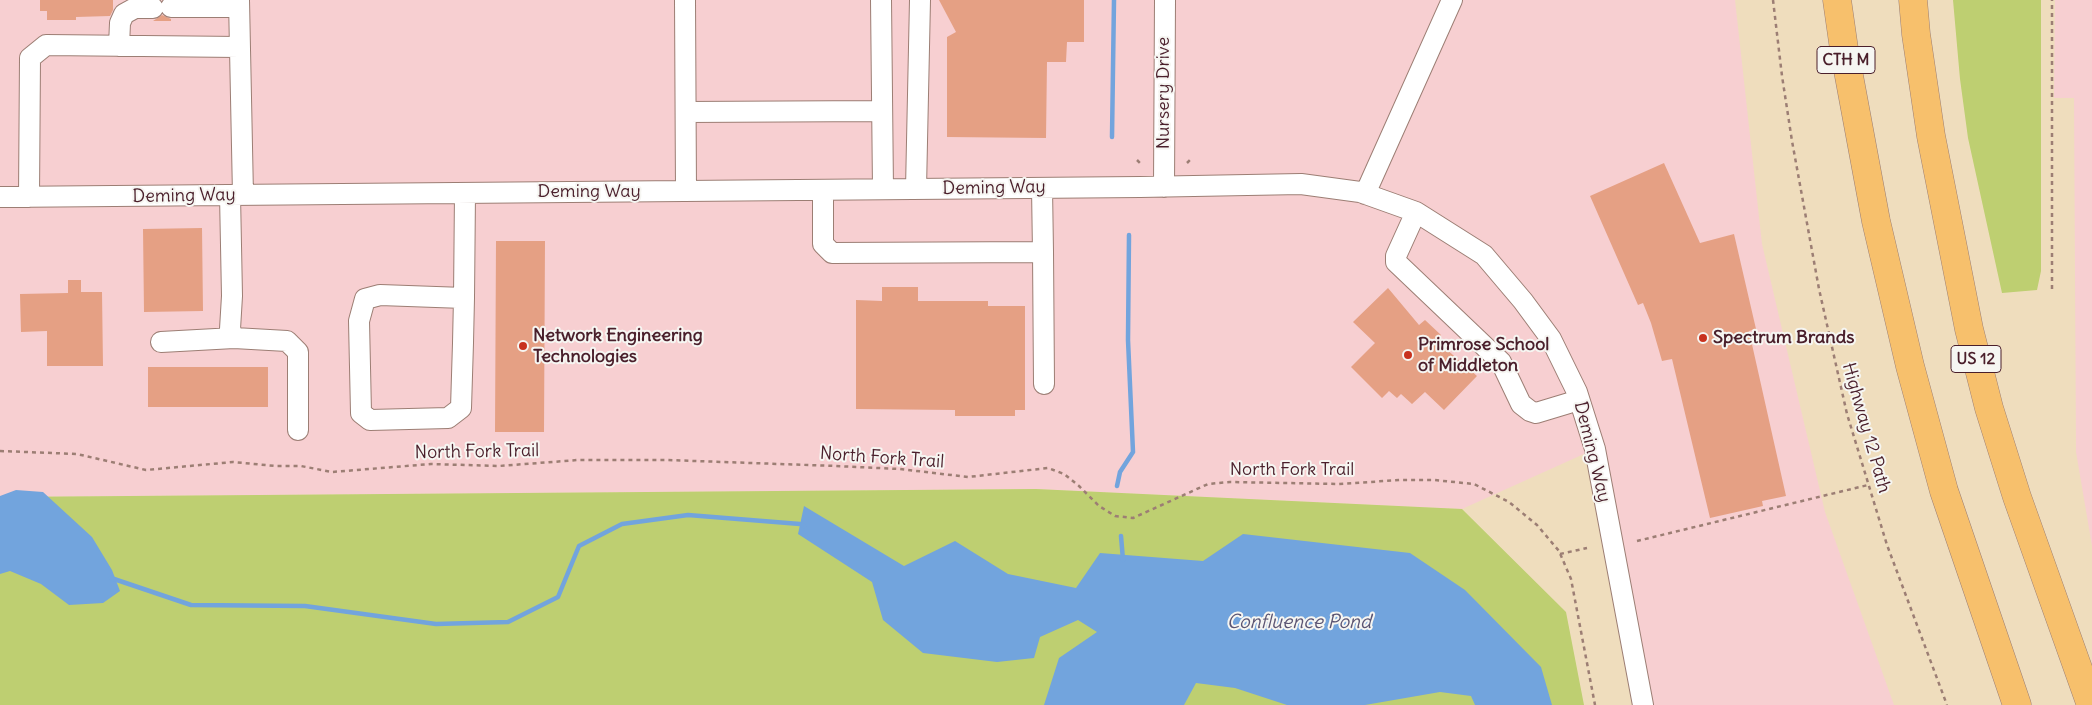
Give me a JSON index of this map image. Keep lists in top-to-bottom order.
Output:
{
  "streets": {
    "highway": ["CTH M", "US 12"],
    "street": ["Nursery Drive", "Deming Way"],
    "path": ["Highway 12 Path", "North Fork Trail"]
  },
  "crossings": [
    ["Nursery Drive", "Deming Way"]
  ],
  "water": ["Confluence Pond"],
  "places": ["Spectrum Brands", "Network Engineering Technologies", "Primrose School of Middleton"]
}
